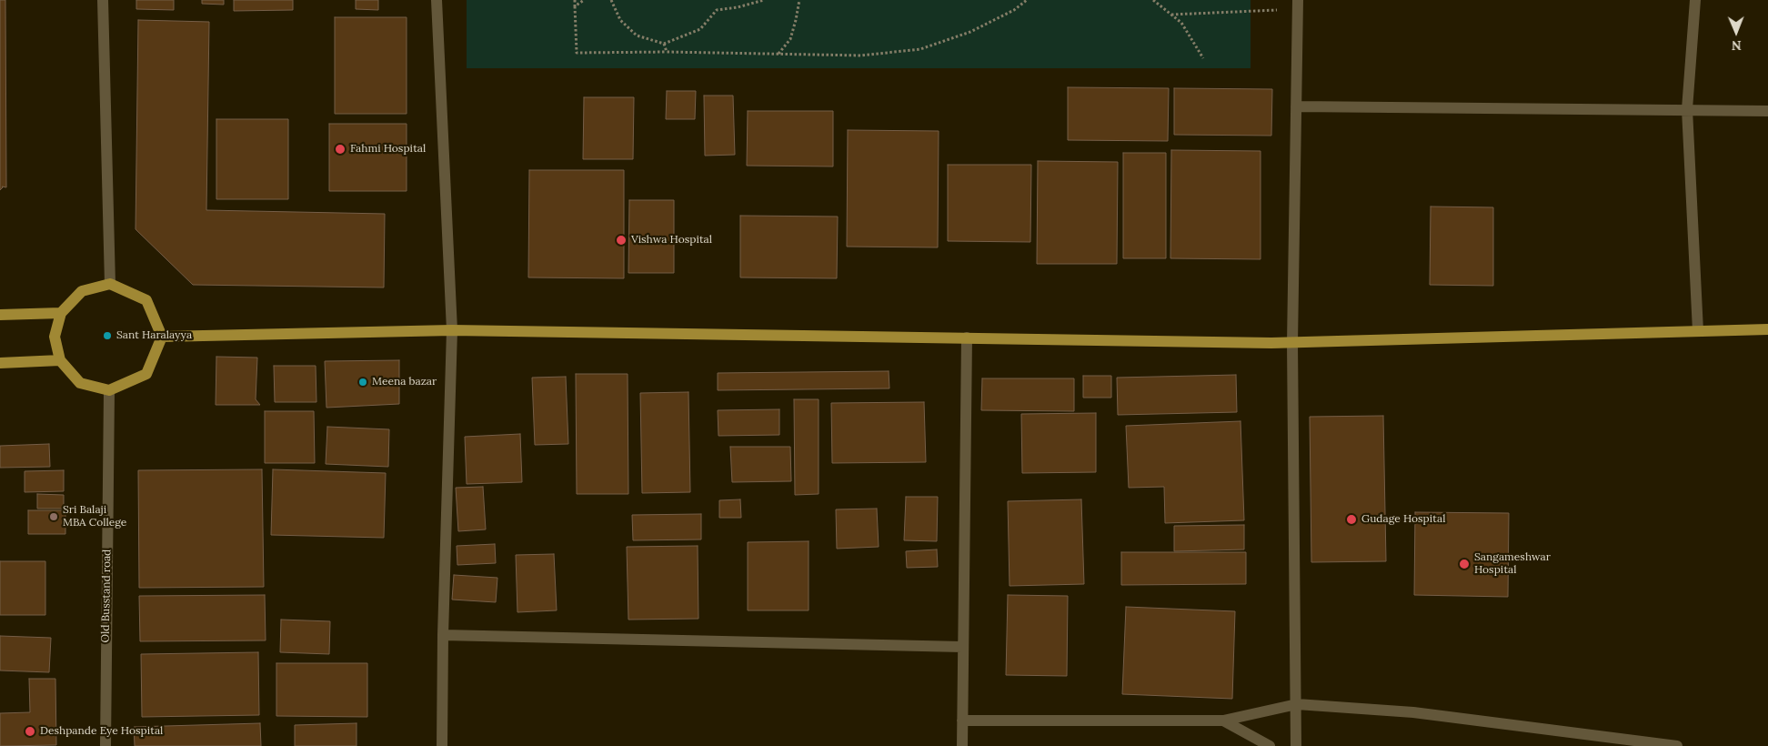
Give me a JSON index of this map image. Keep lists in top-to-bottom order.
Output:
{
  "streets": {
    "street": ["Old Busstand road"]
  },
  "places": [
    "Fahmi Hospital",
    "Vishwa Hospital",
    "Sant Haralayya",
    "Meena bazar",
    "Sri Balaji MBA College",
    "Gudage Hospital",
    "Sangameshwar Hospital",
    "Deshpande Eye Hospital"
  ],
  "north": "bottom"
}
